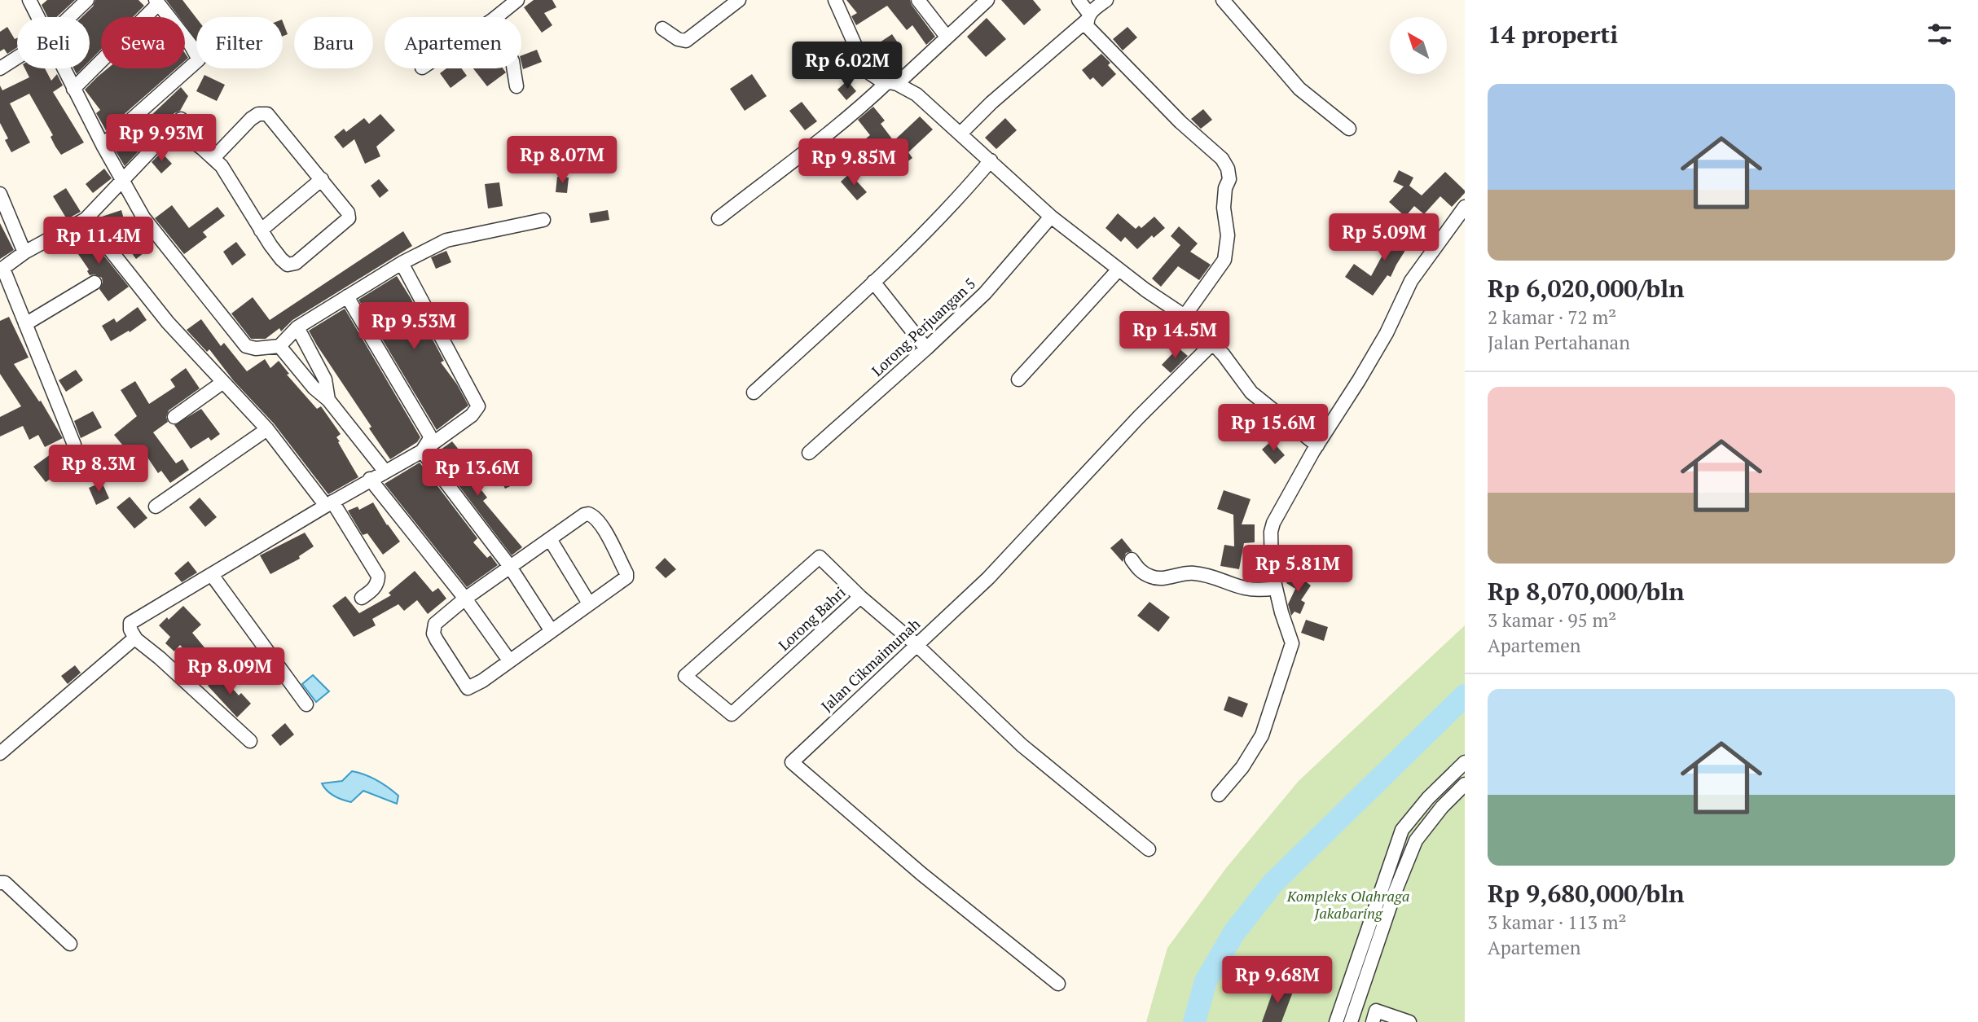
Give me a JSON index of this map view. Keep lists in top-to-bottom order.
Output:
{
  "streets": {
    "street": ["Lorong Perjuangan 5", "Lorong Bahri", "Jalan Cikmaimunah"]
  },
  "parks": ["Kompleks Olahraga Jakabaring"],
  "north": "top left",
  "page": {
    "heading": "14 properti",
    "chip": [
      "Beli",
      "Sewa",
      "Filter",
      "Baru",
      "Apartemen"
    ],
    "price": [
      "Rp 6.02M",
      "Rp 9.93M",
      "Rp 8.07M",
      "Rp 9.85M",
      "Rp 5.09M",
      "Rp 11.4M",
      "Rp 9.53M",
      "Rp 14.5M",
      "Rp 15.6M",
      "Rp 8.3M",
      "Rp 13.6M",
      "Rp 5.81M",
      "Rp 8.09M",
      "Rp 9.68M"
    ],
    "list": [
      {
        "name": "Rp 6,020,000/bln",
        "note": "2 kamar · 72 m² · Jalan Pertahanan"
      },
      {
        "name": "Rp 8,070,000/bln",
        "note": "3 kamar · 95 m² · Apartemen"
      },
      {
        "name": "Rp 9,680,000/bln",
        "note": "3 kamar · 113 m² · Apartemen"
      }
    ]
  }
}
